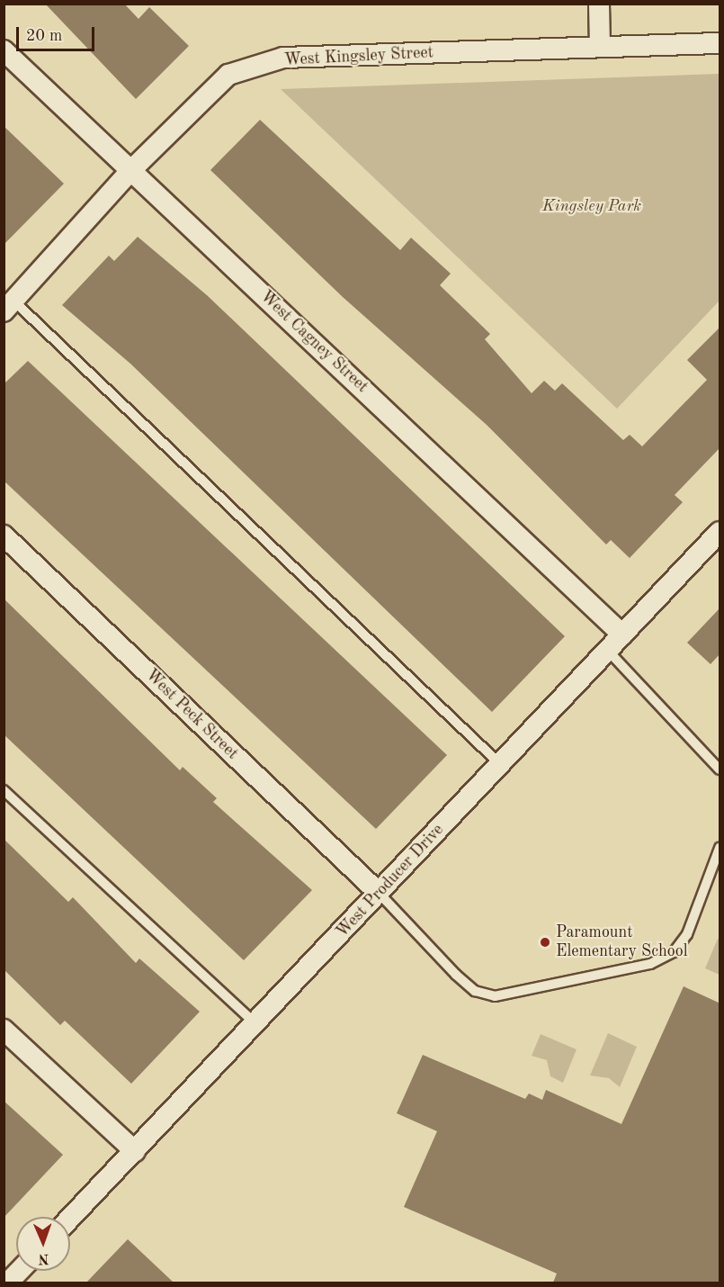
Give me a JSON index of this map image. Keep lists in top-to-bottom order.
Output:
{
  "streets": {
    "street": [
      "West Kingsley Street",
      "West Cagney Street",
      "West Peck Street",
      "West Producer Drive"
    ]
  },
  "crossings": [
    ["West Kingsley Street", "West Cagney Street"],
    ["West Cagney Street", "West Producer Drive"],
    ["West Peck Street", "West Producer Drive"]
  ],
  "parks": ["Kingsley Park"],
  "places": ["Paramount Elementary School"],
  "scale_bar": "20 m",
  "north": "bottom"
}
